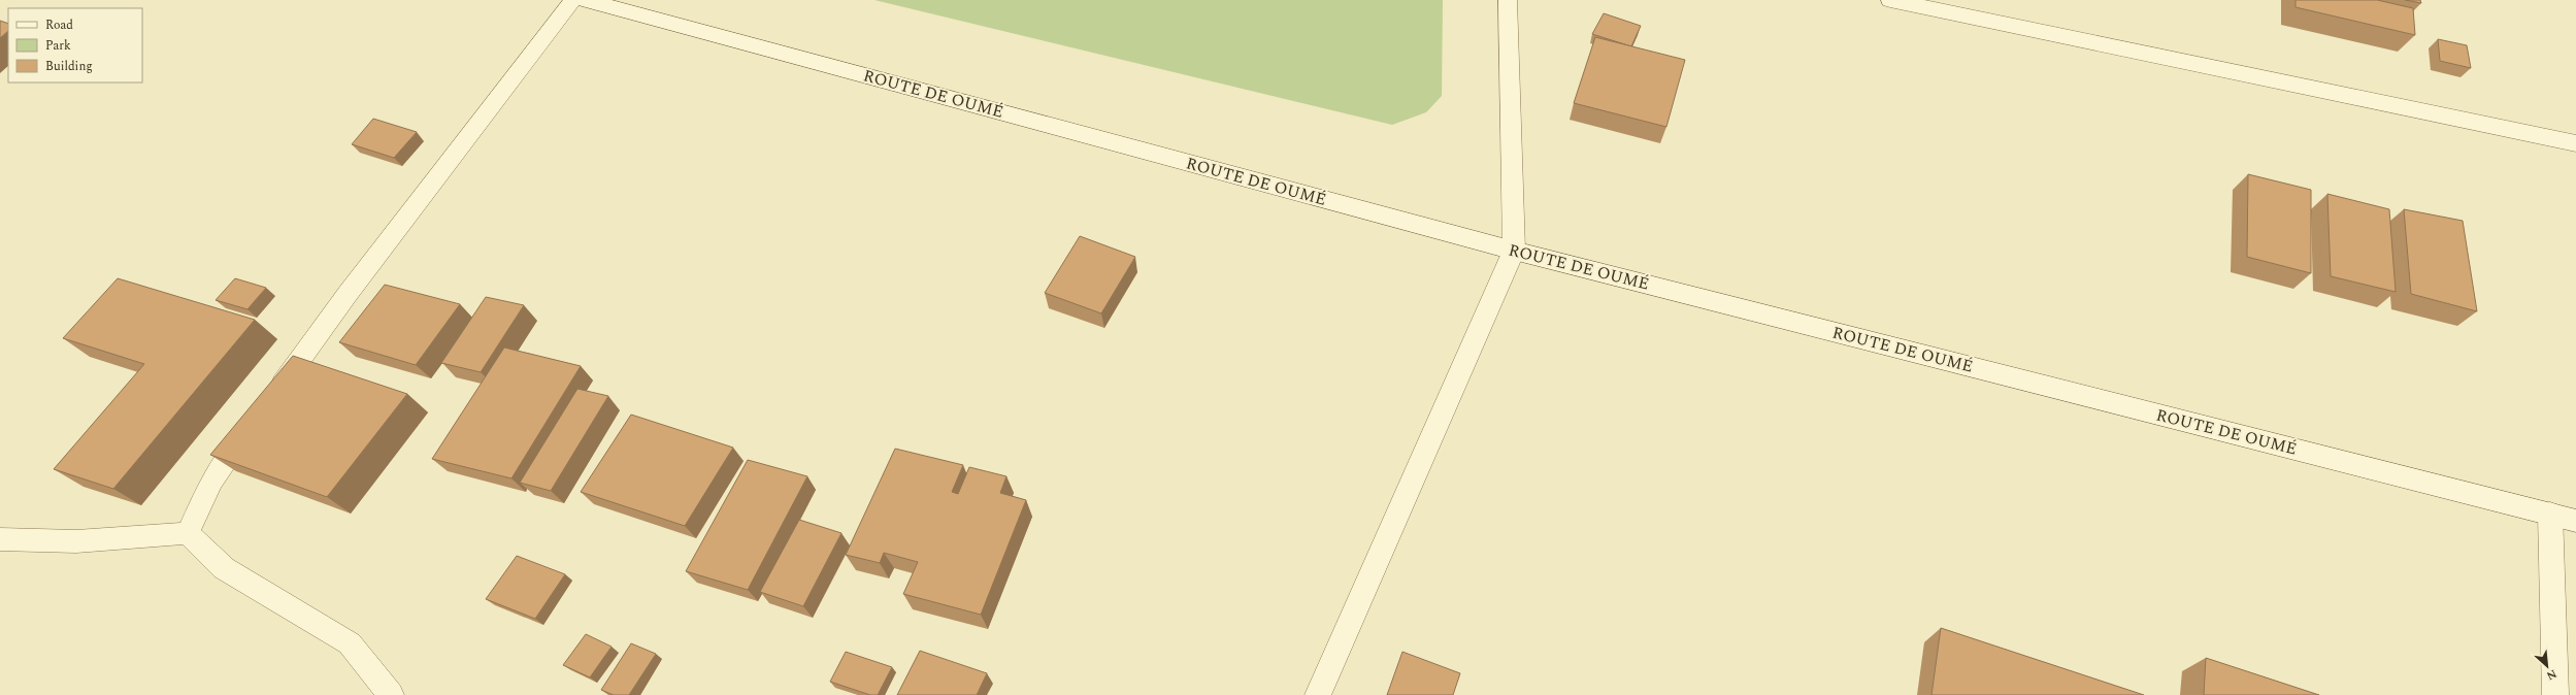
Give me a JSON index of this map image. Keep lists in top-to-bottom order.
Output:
{
  "streets": {
    "main road": ["ROUTE DE OUMÉ"]
  },
  "legend": ["Road", "Park", "Building"],
  "north": "bottom right"
}
